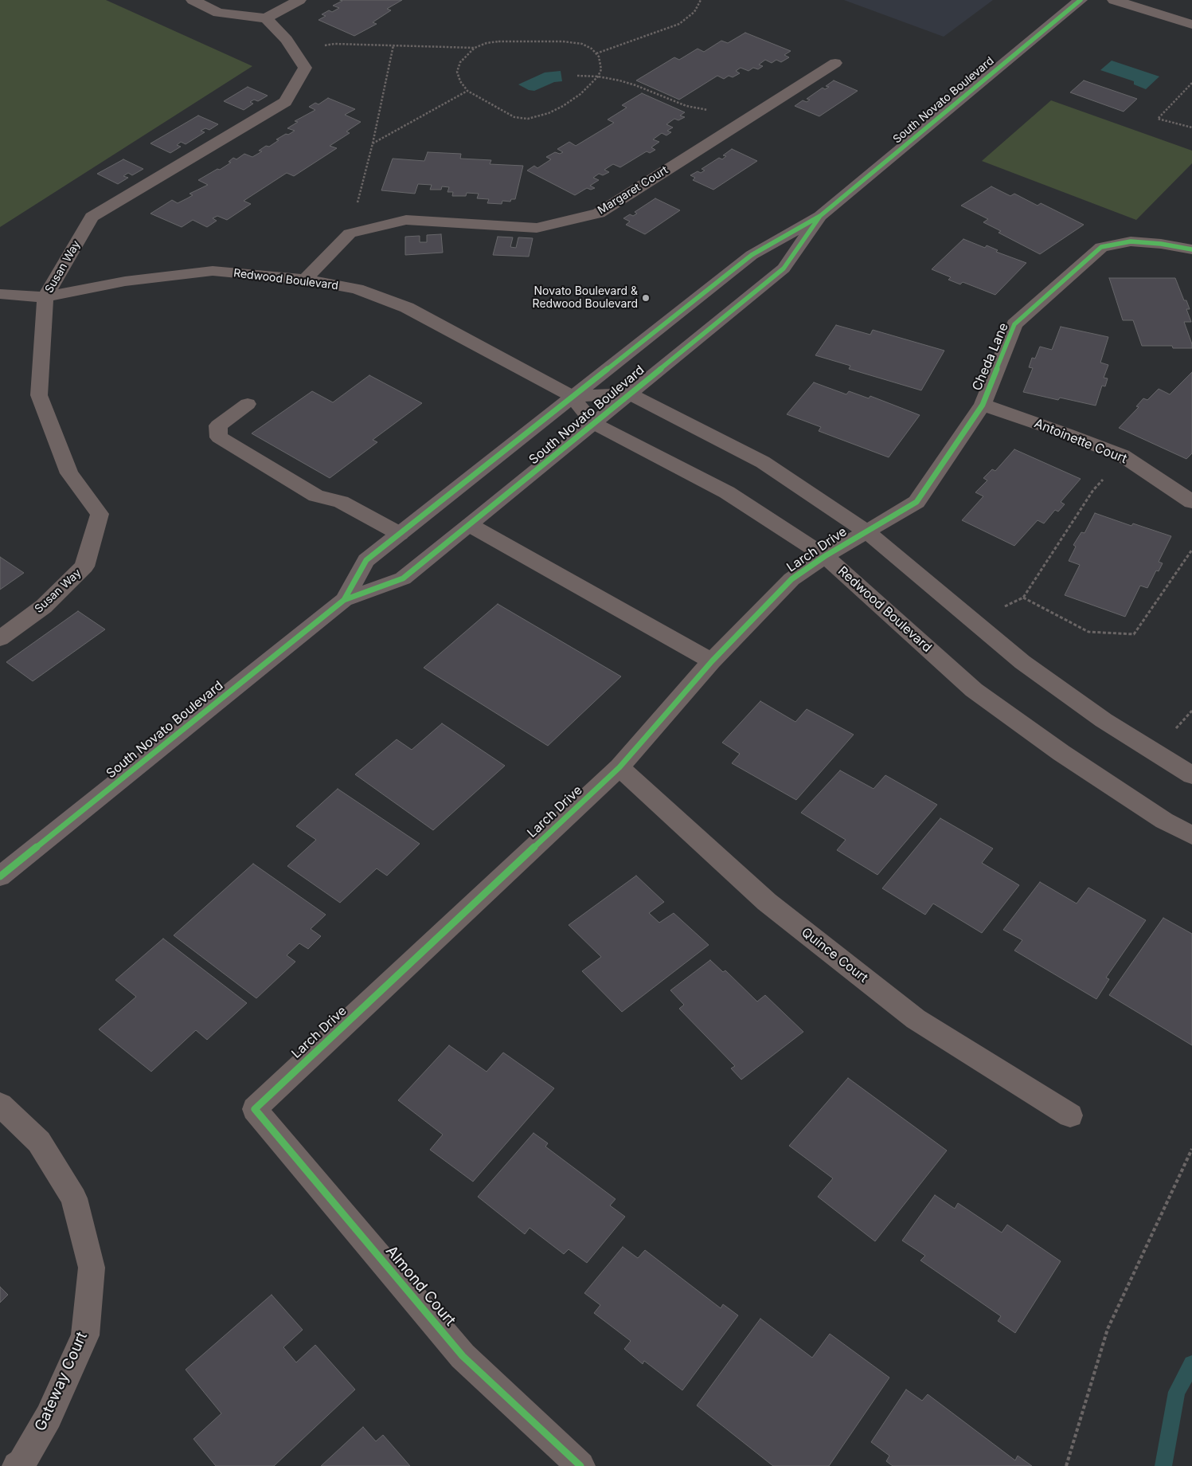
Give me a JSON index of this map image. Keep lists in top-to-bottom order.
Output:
{
  "streets": {
    "main road": ["South Novato Boulevard"],
    "street": [
      "Margaret Court",
      "Susan Way",
      "Redwood Boulevard",
      "Cheda Lane",
      "Antoinette Court",
      "Larch Drive",
      "Quince Court",
      "Almond Court",
      "Gateway Court"
    ]
  },
  "crossings": [
    ["South Novato Boulevard", "Redwood Boulevard"],
    ["Susan Way", "Redwood Boulevard"],
    ["Redwood Boulevard", "Larch Drive"],
    ["Cheda Lane", "Antoinette Court"],
    ["Cheda Lane", "Larch Drive"],
    ["Larch Drive", "Quince Court"],
    ["Larch Drive", "Almond Court"]
  ],
  "places": ["Novato Boulevard & Redwood Boulevard"]
}
